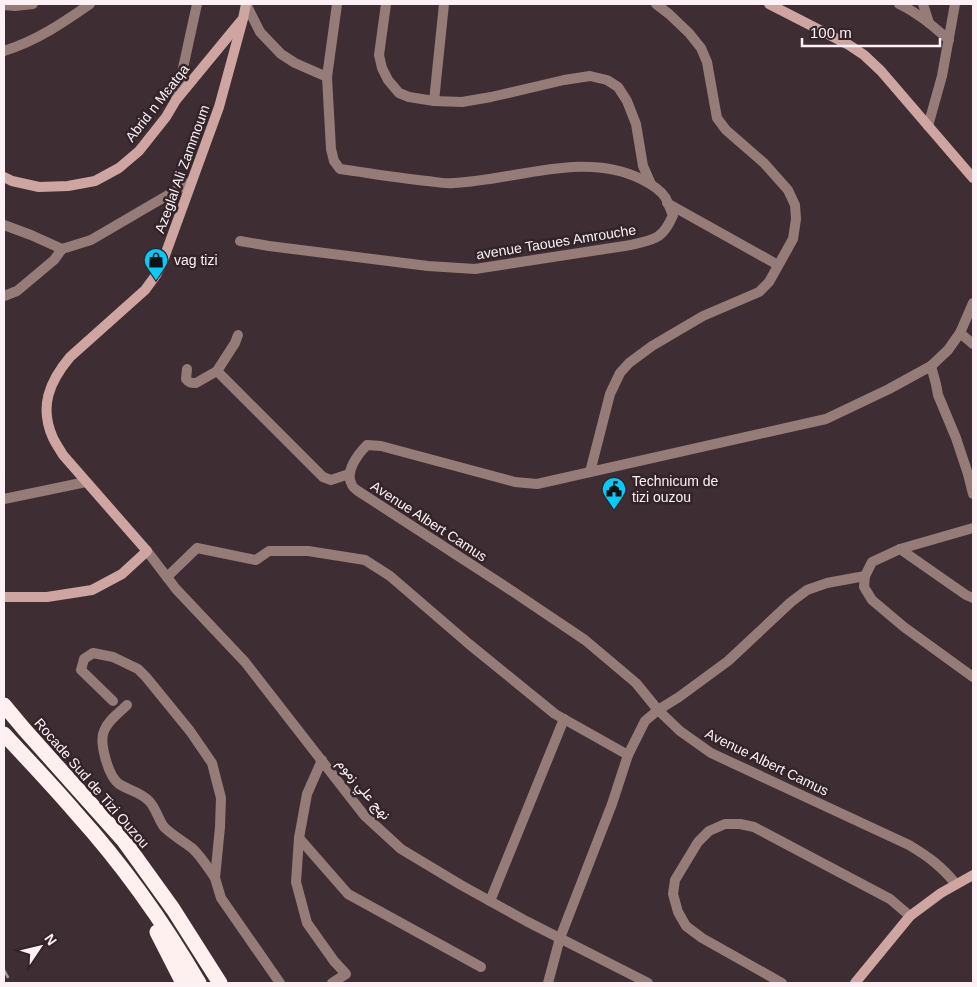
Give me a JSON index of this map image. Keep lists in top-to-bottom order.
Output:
{
  "streets": {
    "highway": ["Rocade Sud de Tizi Ouzou"],
    "main road": ["Abrid n Mɛatqa", "Azeglal Ali Zammoum"],
    "street": ["avenue Taoues Amrouche", "Avenue Albert Camus", "نهج علي زموم"]
  },
  "crossings": [
    ["Abrid n Mɛatqa", "Azeglal Ali Zammoum"],
    ["Azeglal Ali Zammoum", "نهج علي زموم"]
  ],
  "places": {
    "shop": ["vag tizi"],
    "public building": ["Technicum de tizi ouzou"]
  },
  "scale_bar": "100 m",
  "north": "top right"
}
